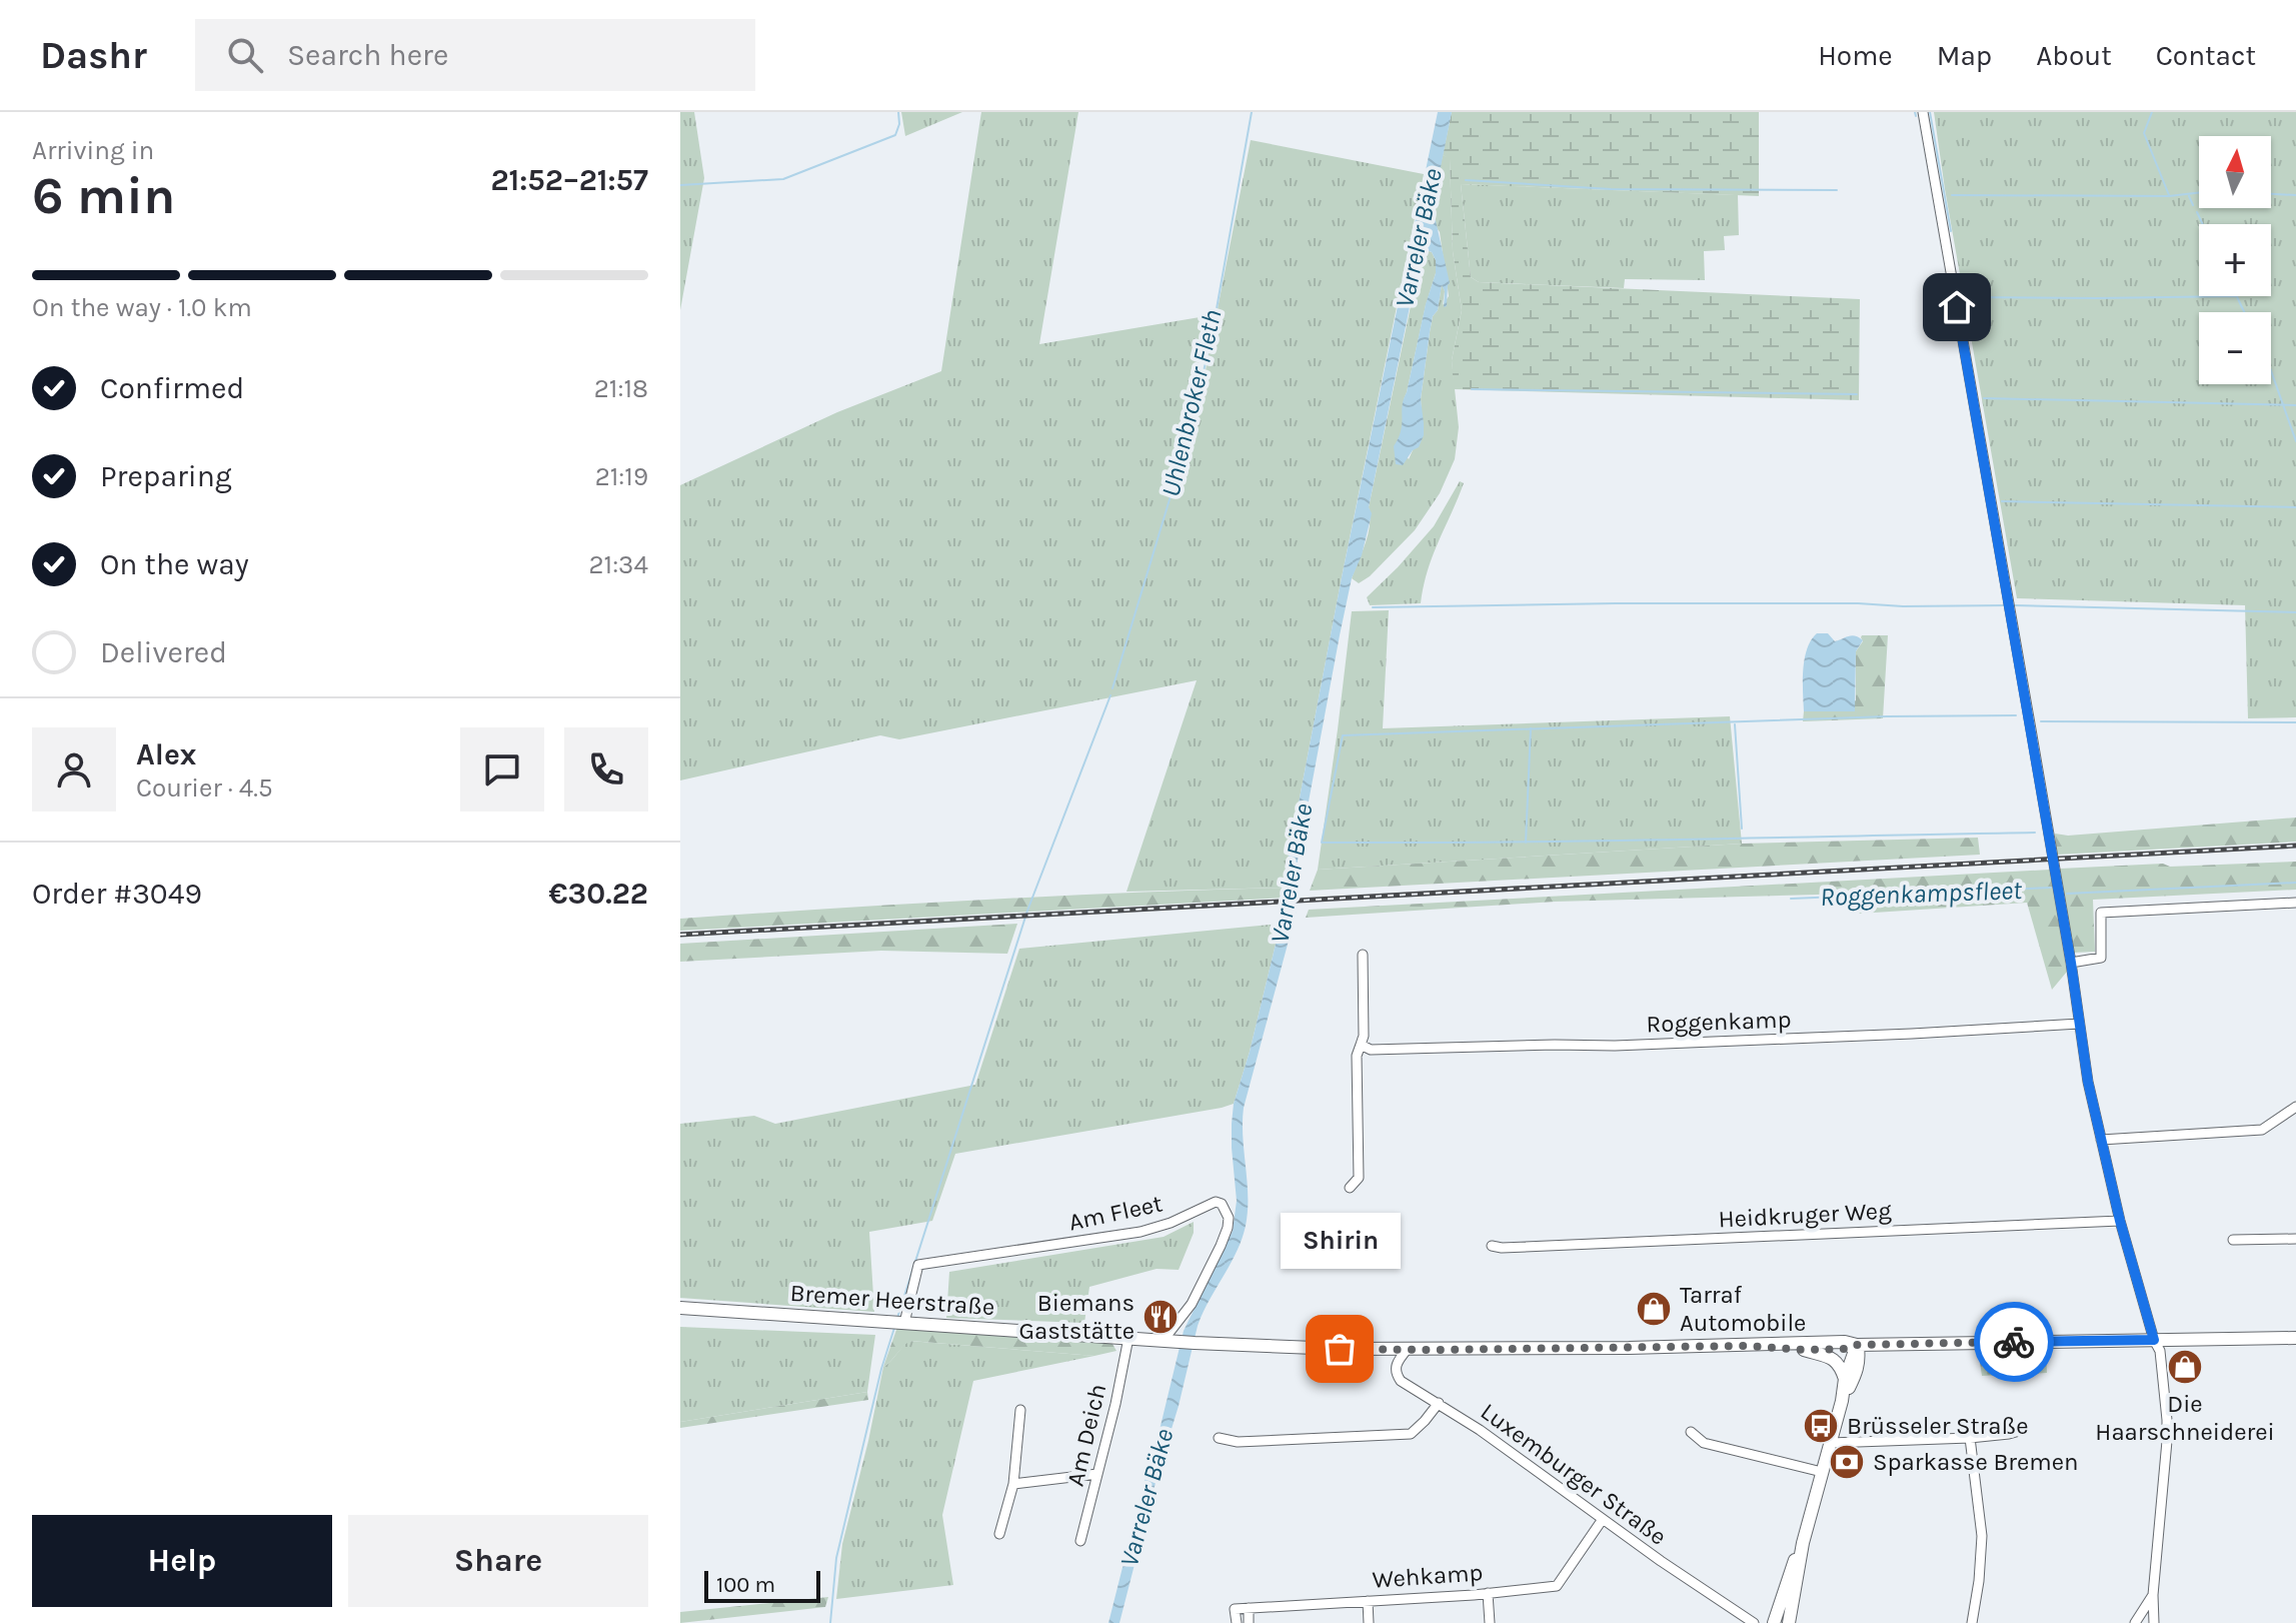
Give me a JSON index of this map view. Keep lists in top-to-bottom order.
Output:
{
  "streets": {
    "main road": ["Bremer Heerstraße"],
    "street": [
      "Roggenkamp",
      "Am Fleet",
      "Heidkruger Weg",
      "Am Deich",
      "Luxemburger Straße",
      "Wehkamp"
    ]
  },
  "crossings": [
    ["Am Fleet", "Bremer Heerstraße"],
    ["Bremer Heerstraße", "Am Deich"],
    ["Bremer Heerstraße", "Luxemburger Straße"],
    ["Luxemburger Straße", "Wehkamp"]
  ],
  "water": ["Varreler Bäke", "Uhlenbroker Fleth", "Roggenkampsfleet"],
  "places": {
    "shop": ["Tarraf Automobile", "Die Haarschneiderei"],
    "restaurant": ["Biemans Gaststätte"],
    "other": ["Shirin"],
    "bus stop": ["Brüsseler Straße"],
    "bank": ["Sparkasse Bremen"]
  },
  "scale_bar": "100 m",
  "north": "top",
  "page": {
    "header": "Dashr",
    "search": "Search here",
    "nav": [
      "Home",
      "Map",
      "About",
      "Contact"
    ],
    "heading": ["6 min", "Arriving in", "21:52–21:57"],
    "panel": [
      "Alex",
      "Courier · 4.5",
      "Order #3049",
      "€30.22"
    ],
    "map_buttons": ["+", "−"],
    "bar": "On the way · 1.0 km",
    "list": [
      ["Confirmed", "21:18"],
      ["Preparing", "21:19"],
      ["On the way", "21:34"],
      "Delivered"
    ],
    "bubble": "Shirin",
    "buttons": ["Help", "Share"],
    "scale": "100 m"
  }
}
